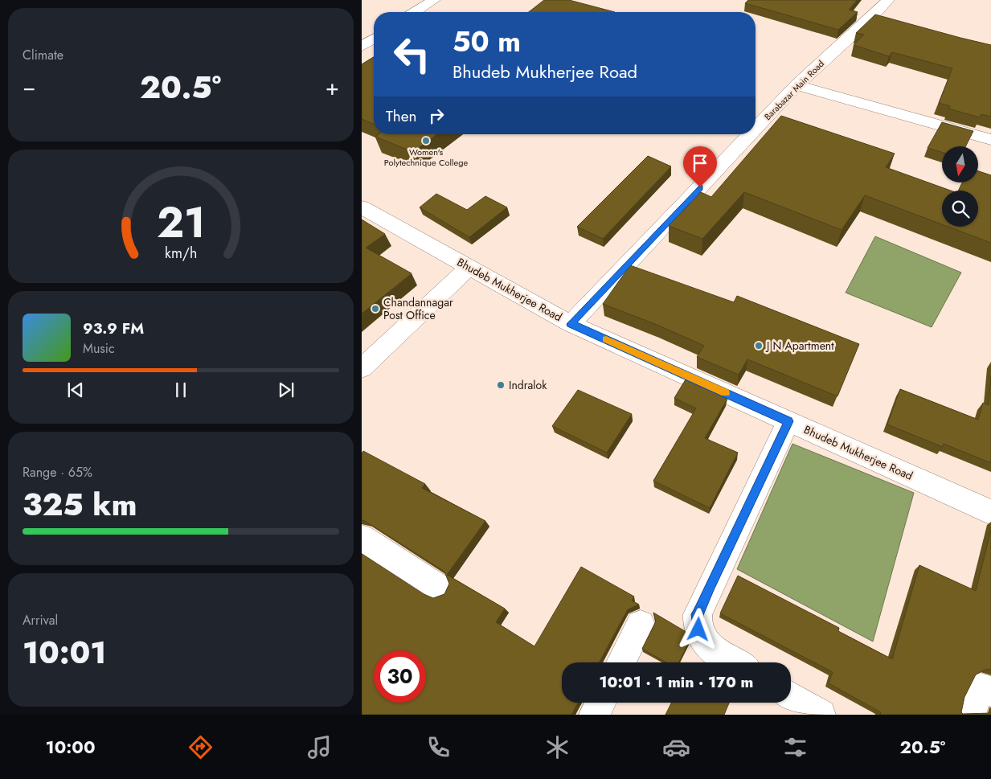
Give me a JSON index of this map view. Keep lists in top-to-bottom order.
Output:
{
  "streets": {
    "street": ["Barabazar Main Road", "Bhudeb Mukherjee Road"]
  },
  "crossings": [
    ["Barabazar Main Road", "Bhudeb Mukherjee Road"]
  ],
  "places": [
    "Women's Polytechnique College",
    "Chandannagar Post Office",
    "J N Apartment",
    "Indralok"
  ],
  "north": "bottom",
  "page": {
    "tile": [
      "Climate",
      ["Range · 65%", "325 km"],
      ["Arrival", "10:01"]
    ],
    "turn": ["50 m", "Bhudeb Mukherjee Road"],
    "heat": ["−", "20.5°", "+"],
    "then": "Then",
    "song": ["93.9 FM", "Music"],
    "limit": "30",
    "trip": "10:01 · 1 min · 170 m",
    "tabs": ["10:00", "20.5°"],
    "gauge": ["21", "km/h"]
  }
}
